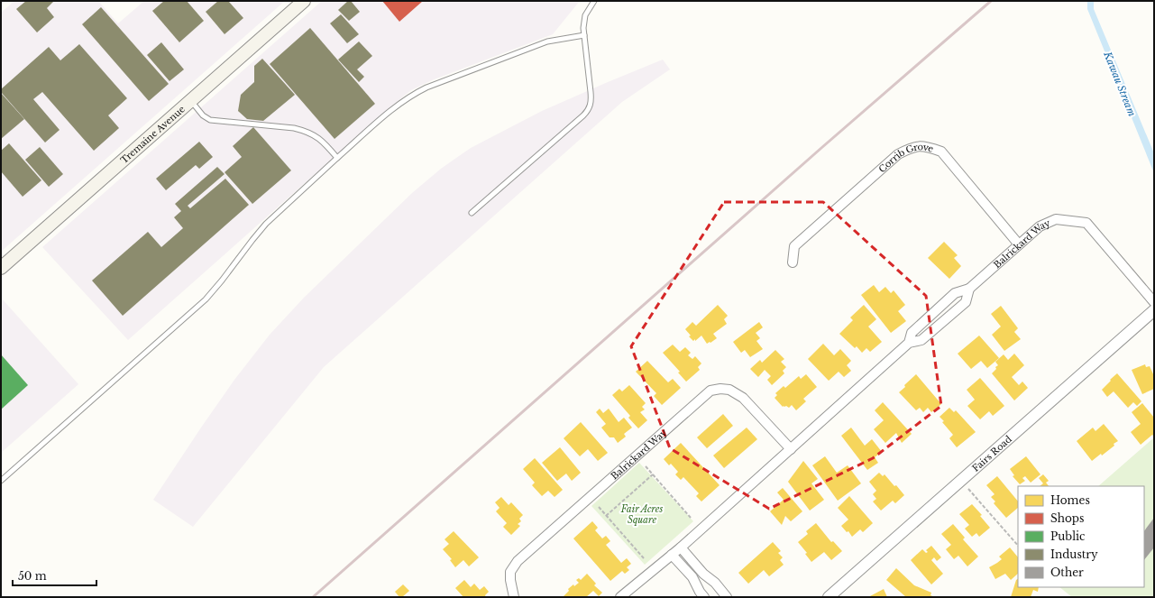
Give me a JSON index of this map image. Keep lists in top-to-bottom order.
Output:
{
  "streets": {
    "main road": ["Tremaine Avenue"],
    "street": ["Corrib Grove", "Balrickard Way", "Fairs Road"]
  },
  "crossings": [
    ["Corrib Grove", "Balrickard Way"]
  ],
  "water": ["Kawau Stream"],
  "parks": ["Fair Acres Square"],
  "legend": [
    "Homes",
    "Shops",
    "Public",
    "Industry",
    "Other"
  ],
  "scale_bar": "50 m"
}
